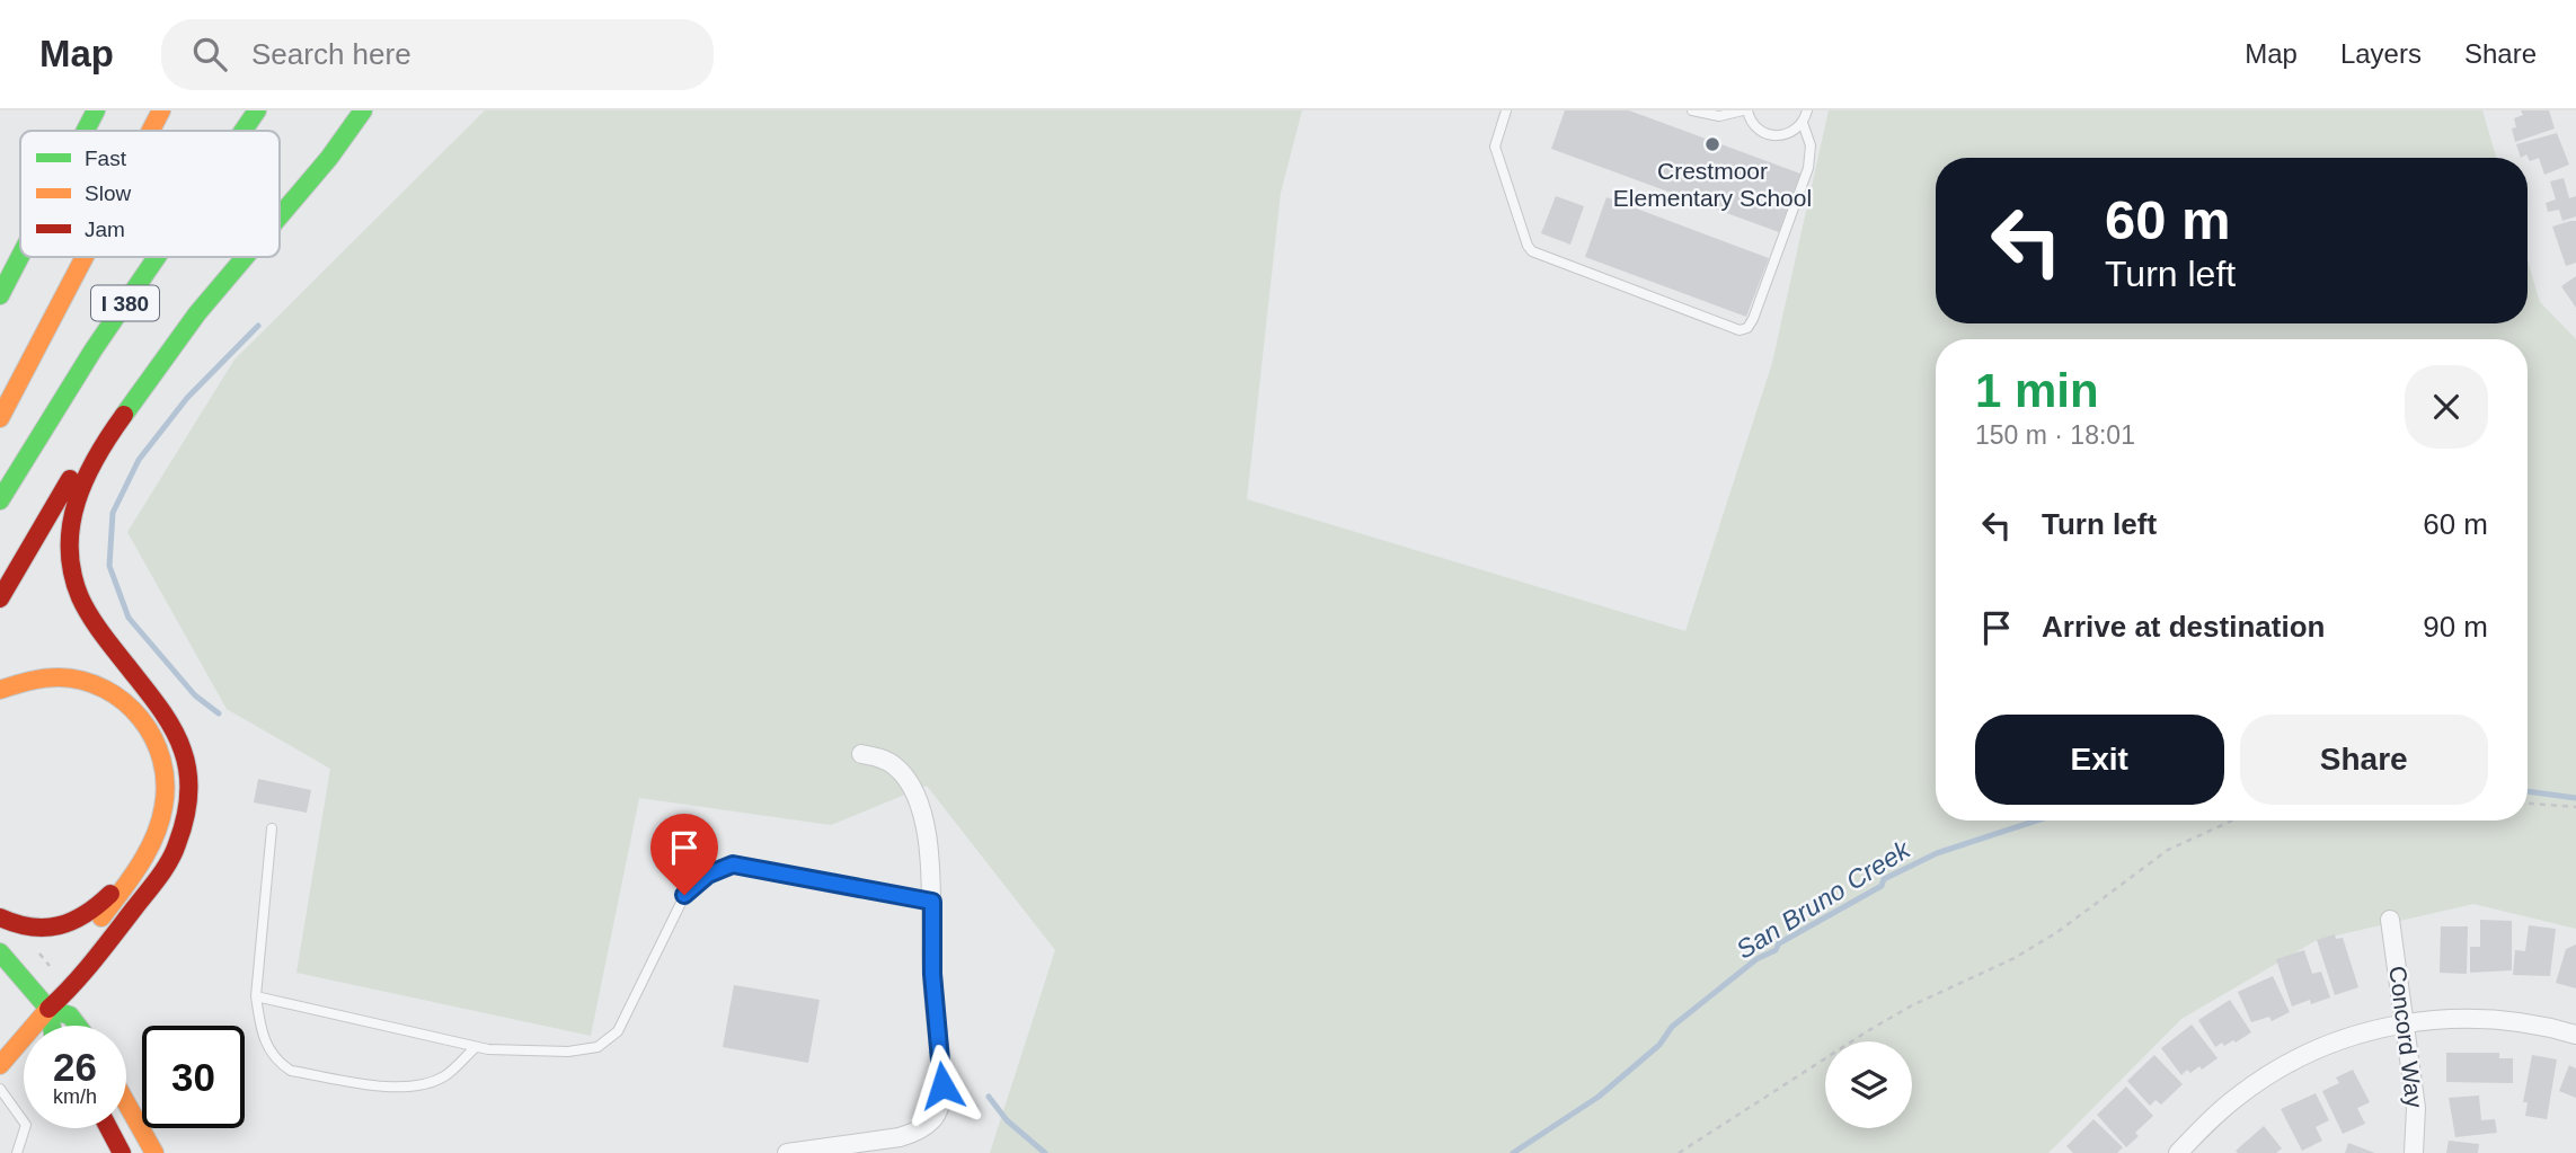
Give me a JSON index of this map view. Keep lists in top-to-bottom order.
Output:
{
  "streets": {
    "main road": ["I 380"],
    "street": ["Concord Way"]
  },
  "water": ["San Bruno Creek"],
  "places": ["Crestmoor Elementary School"],
  "legend": ["Fast", "Slow", "Jam"],
  "page": {
    "header": "Map",
    "search": "Search here",
    "nav": ["Map", "Layers", "Share"],
    "turn": ["60 m", "Turn left"],
    "heading": ["1 min", "150 m · 18:01"],
    "list": [
      {
        "name": "Turn left",
        "value": "60 m"
      },
      {
        "name": "Arrive at destination",
        "value": "90 m"
      }
    ],
    "buttons": ["Exit", "Share"],
    "speed": "26 km/h",
    "limit": "30"
  }
}
